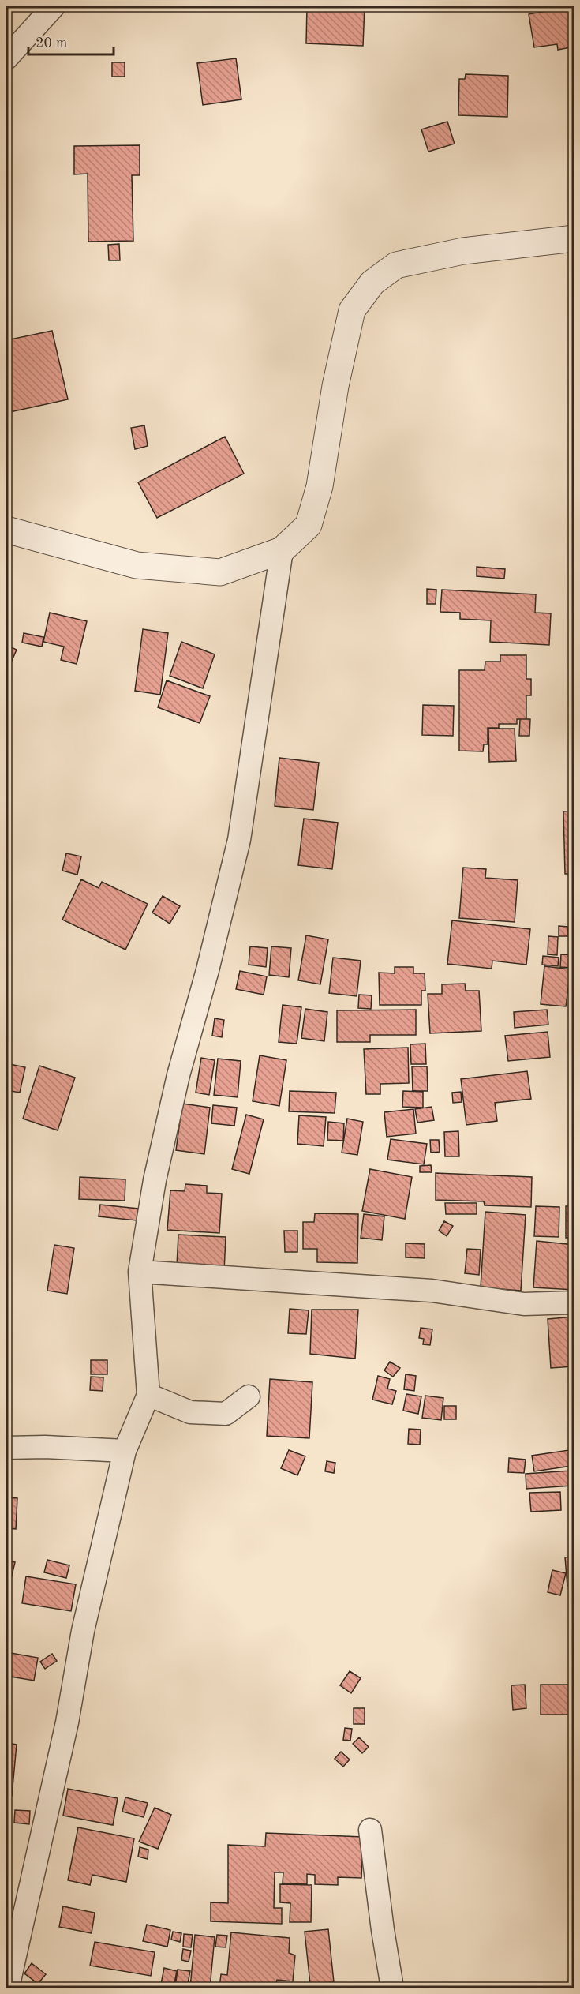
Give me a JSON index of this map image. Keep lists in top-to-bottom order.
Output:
{
  "scale_bar": "20 m"
}
